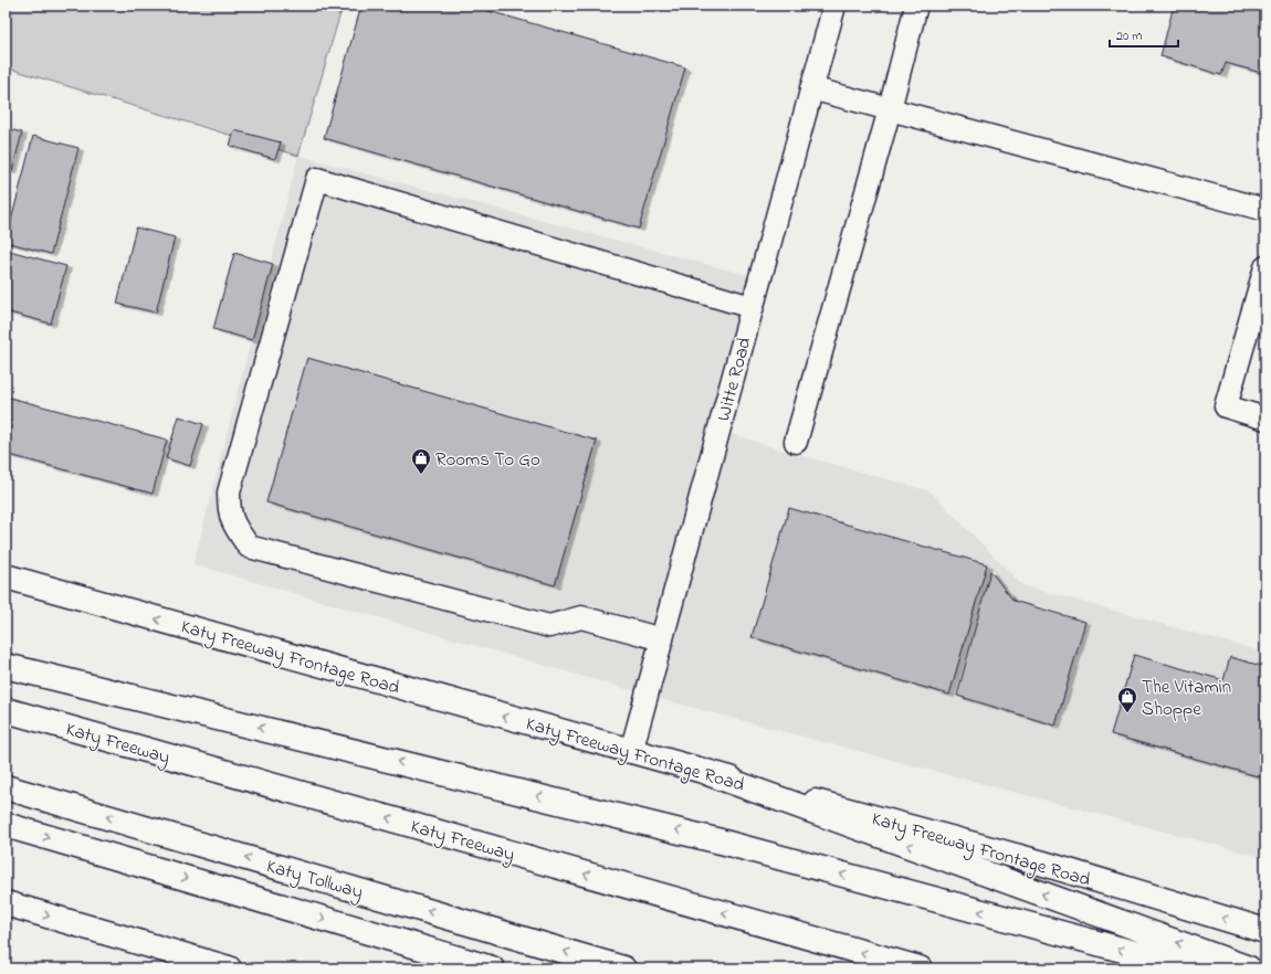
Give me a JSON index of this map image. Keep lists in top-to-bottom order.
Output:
{
  "streets": {
    "main road": ["Katy Freeway Frontage Road", "Katy Freeway", "Katy Tollway"],
    "street": ["Witte Road"]
  },
  "crossings": [
    ["Witte Road", "Katy Freeway Frontage Road"]
  ],
  "places": {
    "shop": ["Rooms To Go", "The Vitamin Shoppe"]
  },
  "scale_bar": "20 m"
}
